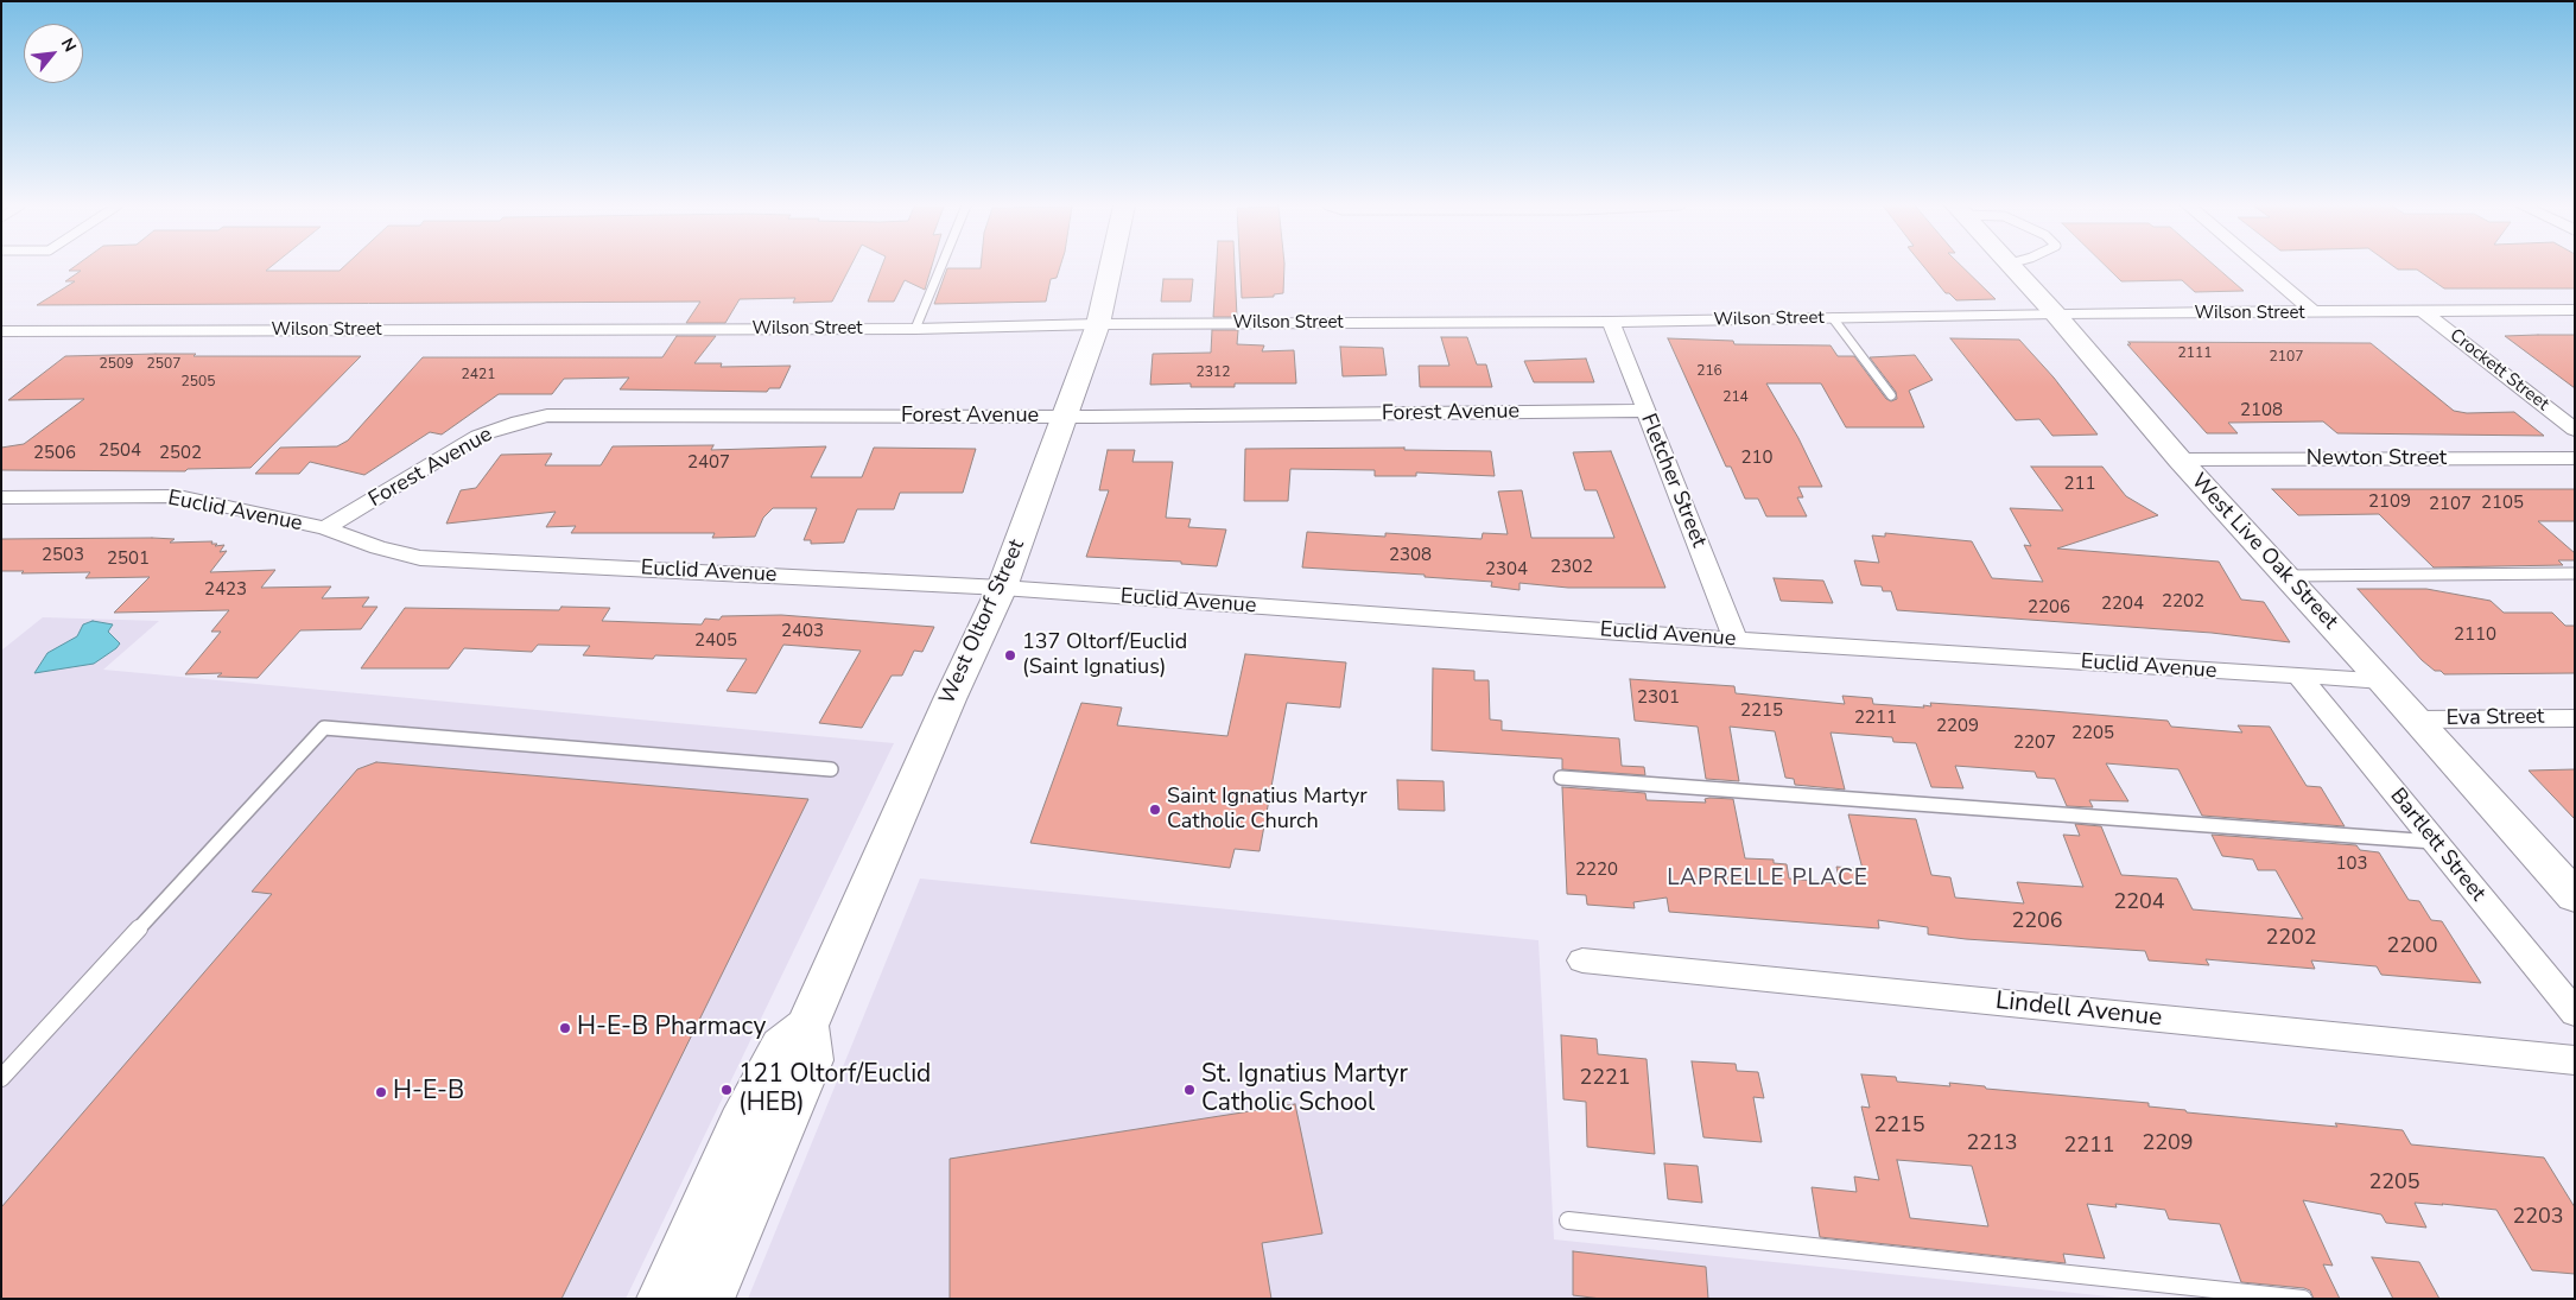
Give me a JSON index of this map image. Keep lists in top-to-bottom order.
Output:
{
  "streets": {
    "main road": ["West Live Oak Street", "West Oltorf Street"],
    "street": [
      "Wilson Street",
      "Crockett Street",
      "Forest Avenue",
      "Newton Street",
      "Fletcher Street",
      "Euclid Avenue",
      "Eva Street",
      "Bartlett Street",
      "Lindell Avenue"
    ]
  },
  "crossings": [
    ["Wilson Street", "Crockett Street"],
    ["Wilson Street", "Fletcher Street"],
    ["Wilson Street", "West Live Oak Street"],
    ["Wilson Street", "West Oltorf Street"],
    ["Forest Avenue", "Fletcher Street"],
    ["Forest Avenue", "Euclid Avenue"],
    ["Forest Avenue", "West Oltorf Street"],
    ["Newton Street", "West Live Oak Street"],
    ["Fletcher Street", "Euclid Avenue"],
    ["Euclid Avenue", "West Live Oak Street"],
    ["Euclid Avenue", "West Oltorf Street"],
    ["Euclid Avenue", "Bartlett Street"],
    ["West Live Oak Street", "Eva Street"]
  ],
  "districts": ["LAPRELLE PLACE"],
  "places": [
    "137 Oltorf/Euclid (Saint Ignatius)",
    "Saint Ignatius Martyr Catholic Church",
    "H-E-B Pharmacy",
    "121 Oltorf/Euclid (HEB)",
    "St. Ignatius Martyr Catholic School",
    "H-E-B"
  ],
  "house_numbers": [
    "2111",
    "2107",
    "2509",
    "2507",
    "216",
    "2312",
    "2421",
    "2505",
    "214",
    "2108",
    "2504",
    "2506",
    "2502",
    "210",
    "2407",
    "211",
    "2109",
    "2105",
    "2107",
    "2503",
    "2308",
    "2501",
    "2302",
    "2304",
    "2423",
    "2202",
    "2204",
    "2206",
    "2403",
    "2110",
    "2405",
    "2301",
    "2215",
    "2211",
    "2209",
    "2205",
    "2207",
    "103",
    "2220",
    "2204",
    "2206",
    "2202",
    "2200",
    "2221",
    "2215",
    "2213",
    "2209",
    "2211",
    "2205",
    "2203"
  ],
  "north": "top right"
}
